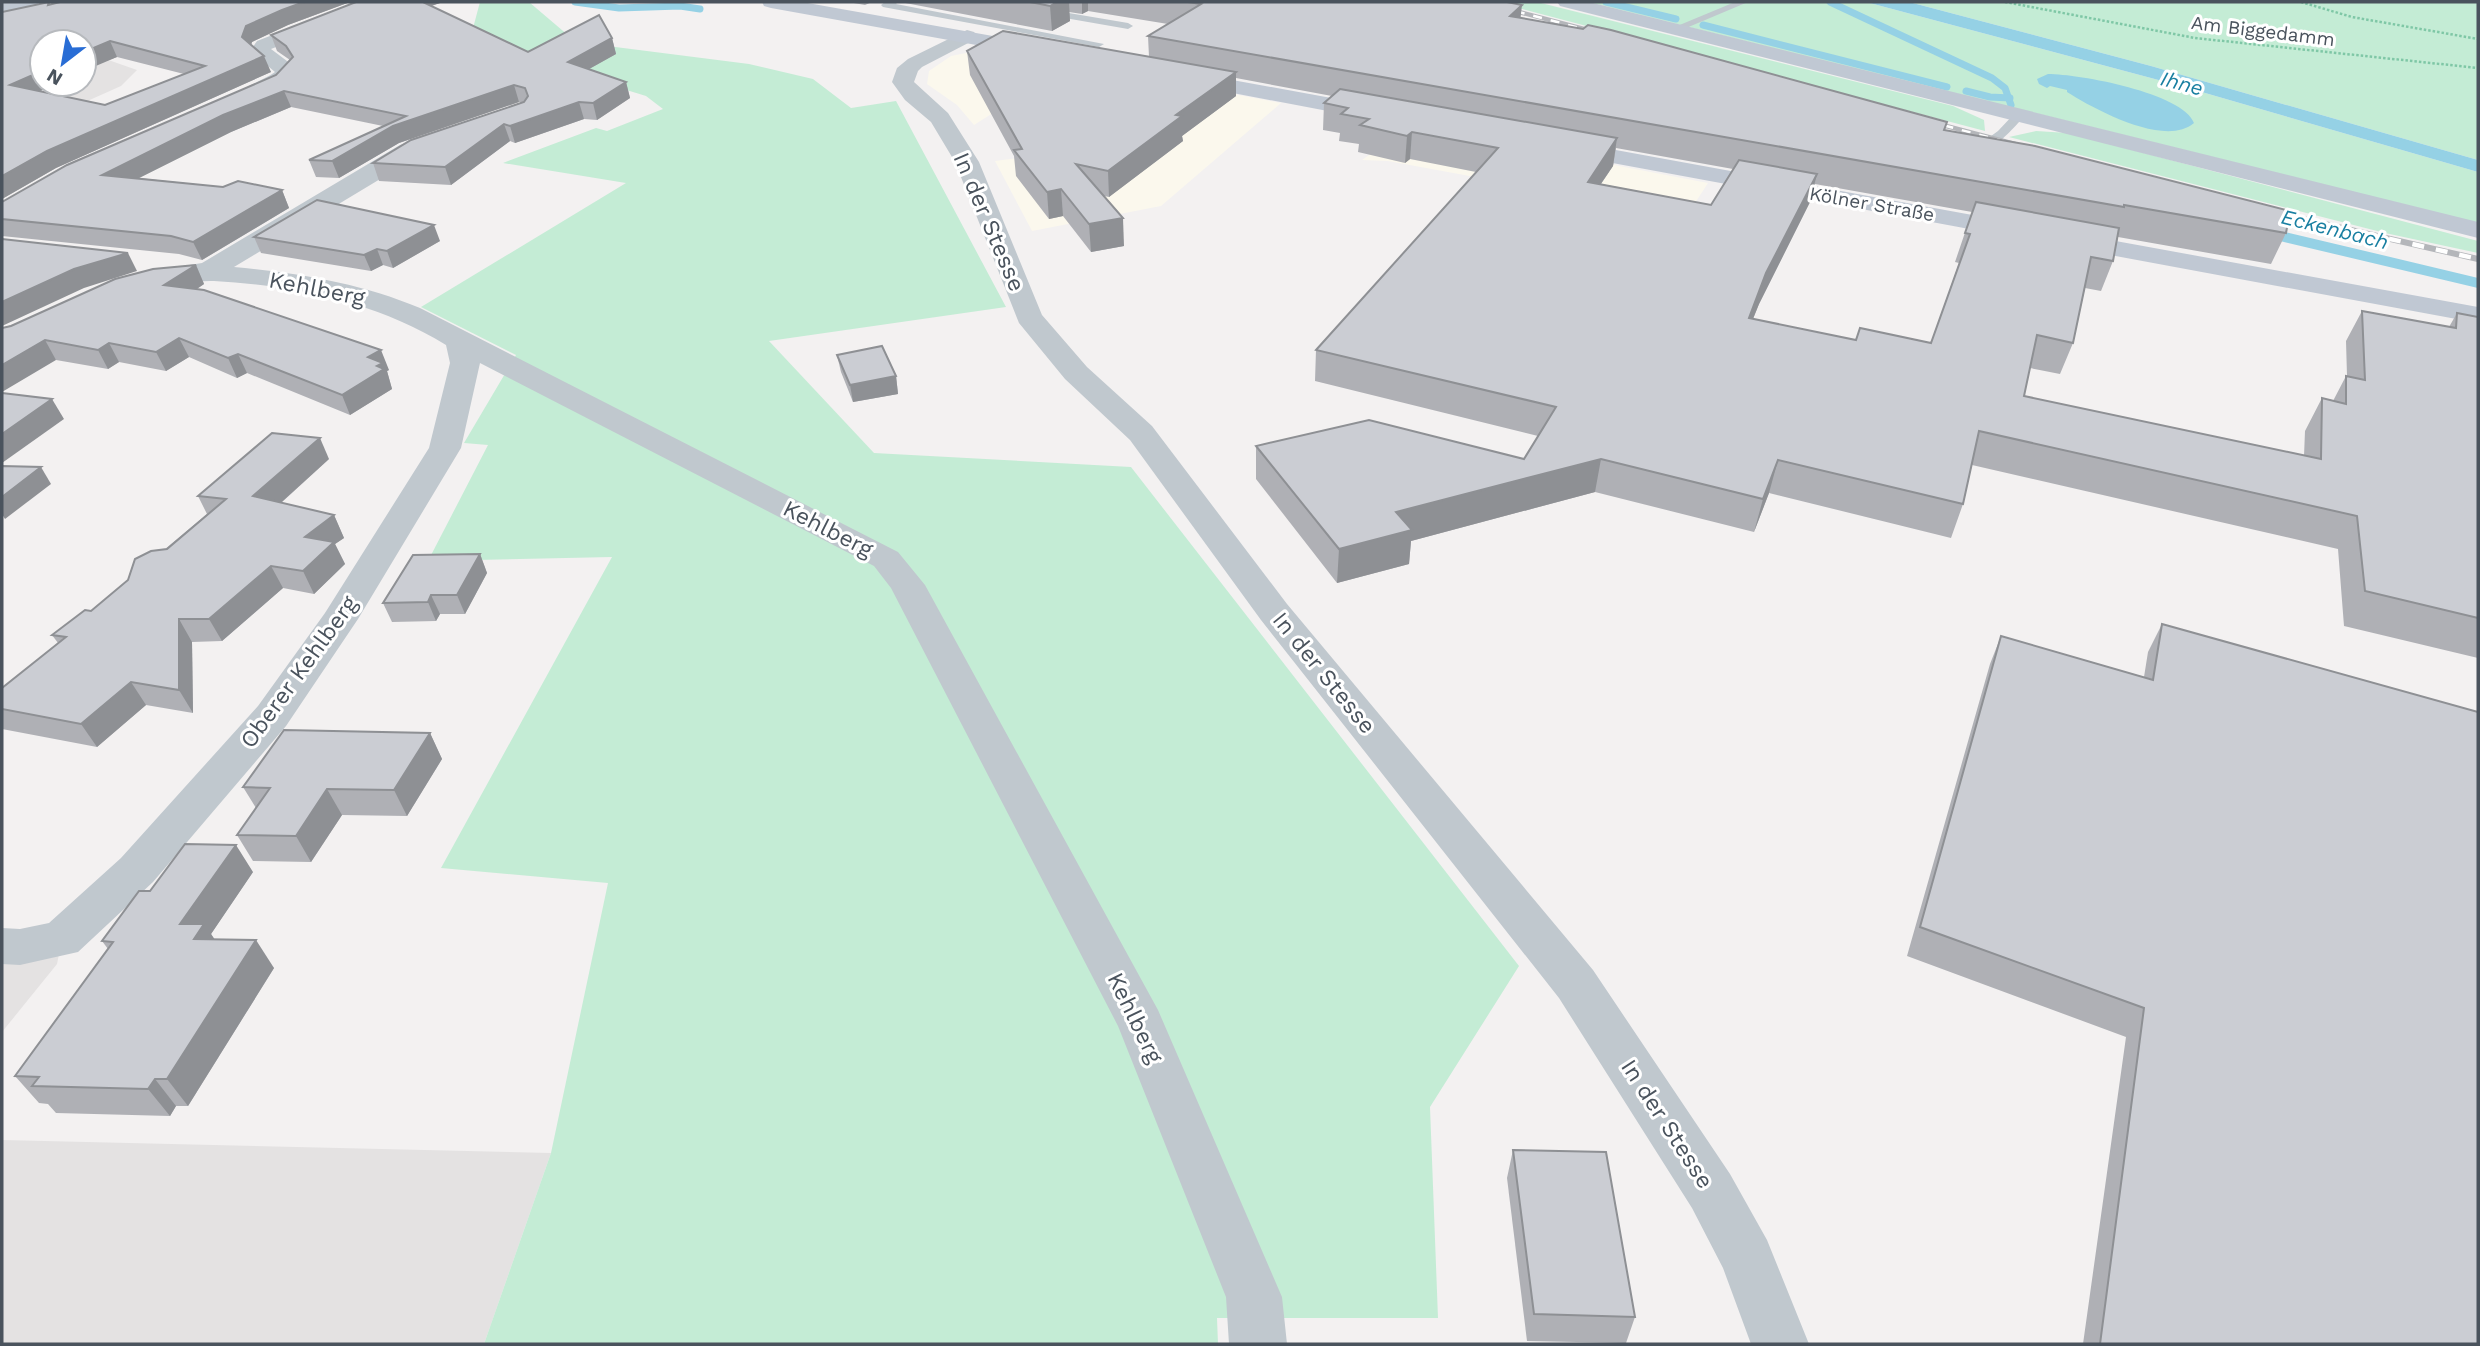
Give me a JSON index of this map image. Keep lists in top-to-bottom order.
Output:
{
  "streets": {
    "street": [
      "Kölner Straße",
      "In der Stesse",
      "Kehlberg",
      "Oberer Kehlberg"
    ],
    "path": ["Am Biggedamm"]
  },
  "crossings": [
    ["Kehlberg", "Oberer Kehlberg"]
  ],
  "water": ["Ihne", "Eckenbach"],
  "north": "bottom left"
}
